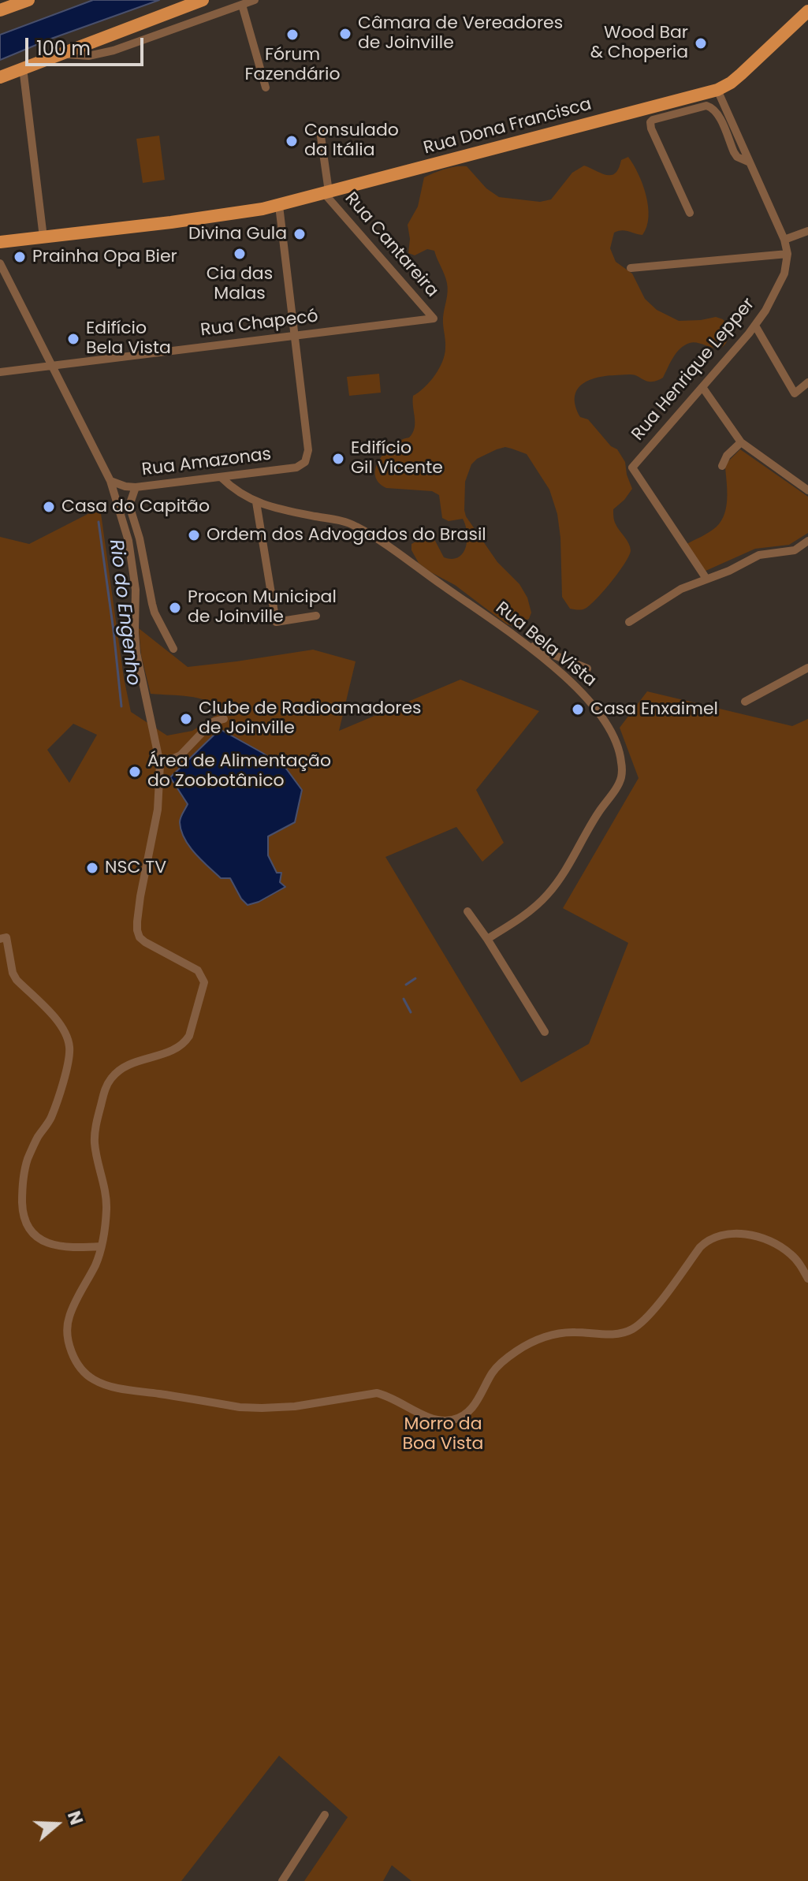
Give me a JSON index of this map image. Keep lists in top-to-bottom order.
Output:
{
  "streets": {
    "main road": ["Rua Dona Francisca"],
    "street": [
      "Rua Cantareira",
      "Rua Chapecó",
      "Rua Henrique Lepper",
      "Rua Amazonas",
      "Rua Bela Vista"
    ]
  },
  "crossings": [
    ["Rua Dona Francisca", "Rua Cantareira"],
    ["Rua Cantareira", "Rua Chapecó"],
    ["Rua Chapecó", "Rua Amazonas"],
    ["Rua Amazonas", "Rua Bela Vista"]
  ],
  "water": ["Rio do Engenho"],
  "parks": ["Morro da Boa Vista"],
  "places": [
    "Câmara de Vereadores de Joinville",
    "Fórum Fazendário",
    "Wood Bar & Choperia",
    "Consulado da Itália",
    "Divina Gula",
    "Cia das Malas",
    "Prainha Opa Bier",
    "Edifício Bela Vista",
    "Edifício Gil Vicente",
    "Casa do Capitão",
    "Ordem dos Advogados do Brasil",
    "Procon Municipal de Joinville",
    "Casa Enxaimel",
    "Clube de Radioamadores de Joinville",
    "Área de Alimentação do Zoobotânico",
    "NSC TV"
  ],
  "scale_bar": "100 m",
  "north": "right"
}
